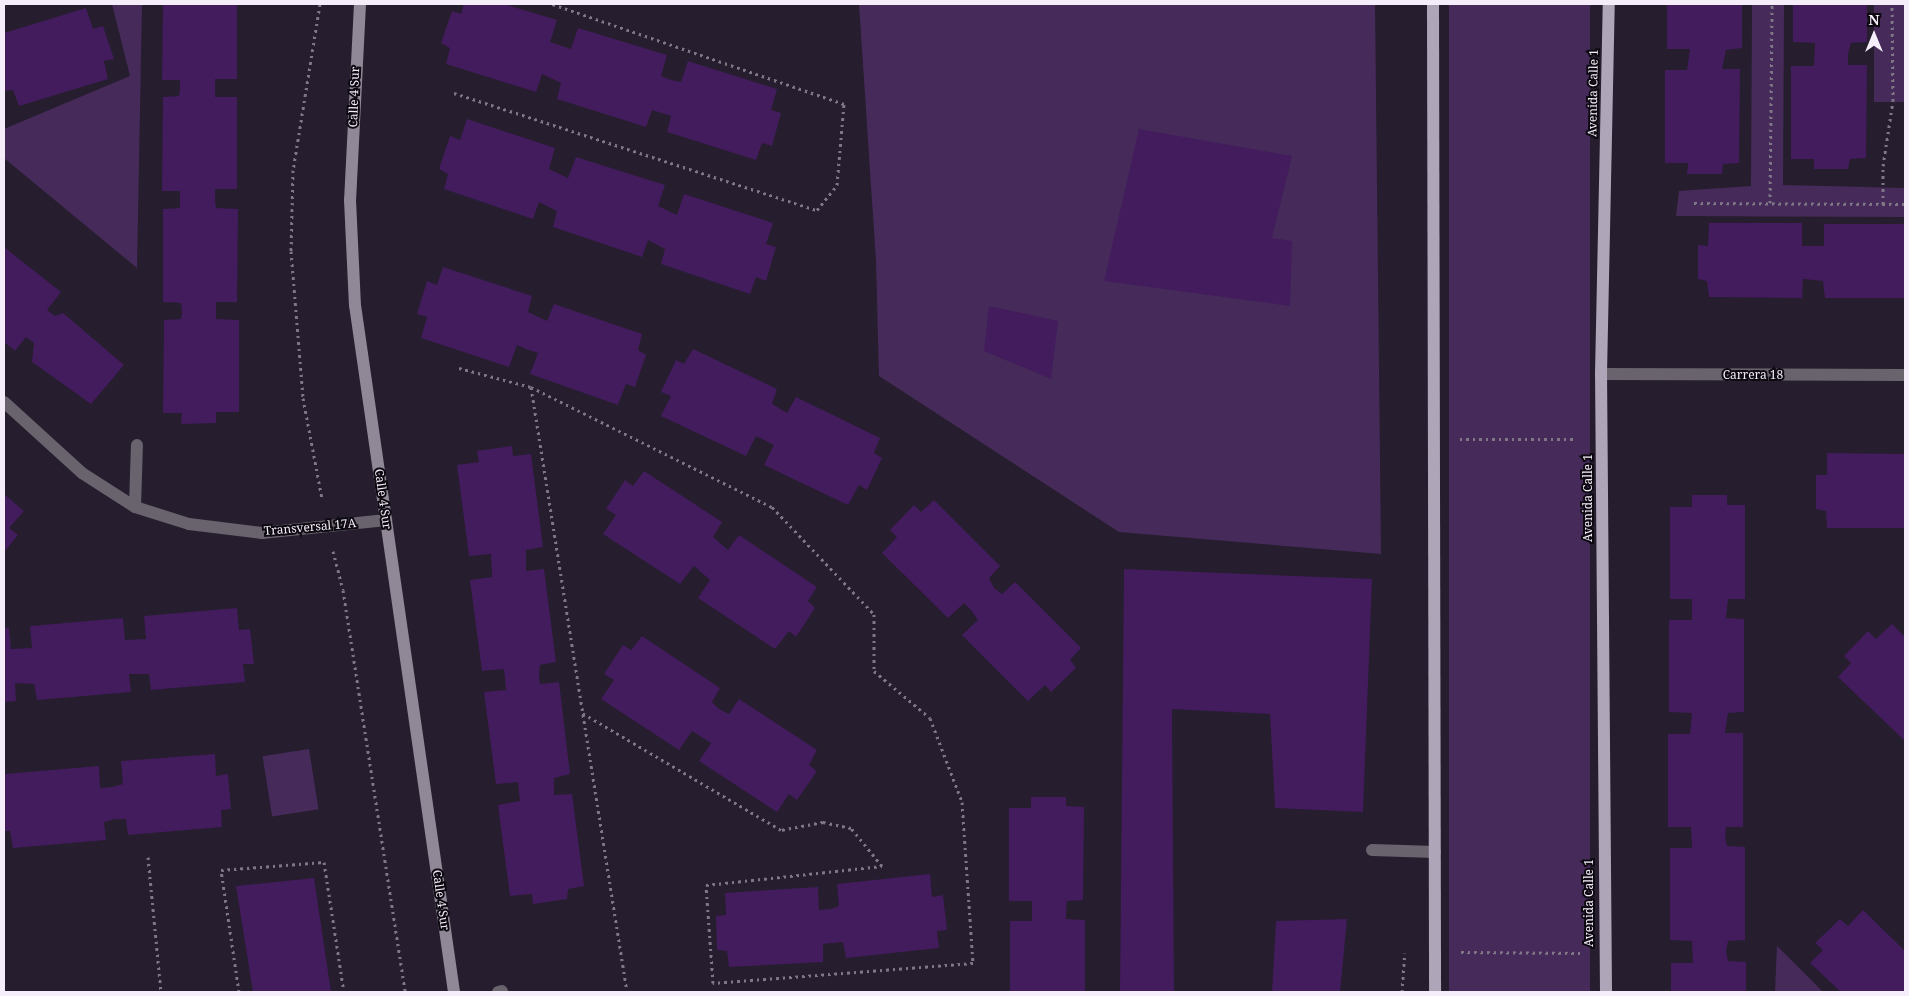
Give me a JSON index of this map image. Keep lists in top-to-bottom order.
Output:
{
  "streets": {
    "main road": ["Avenida Calle 1", "Calle 4 Sur"],
    "street": ["Carrera 18", "Transversal 17A"]
  },
  "crossings": [
    ["Avenida Calle 1", "Carrera 18"],
    ["Calle 4 Sur", "Transversal 17A"]
  ],
  "north": "top"
}
